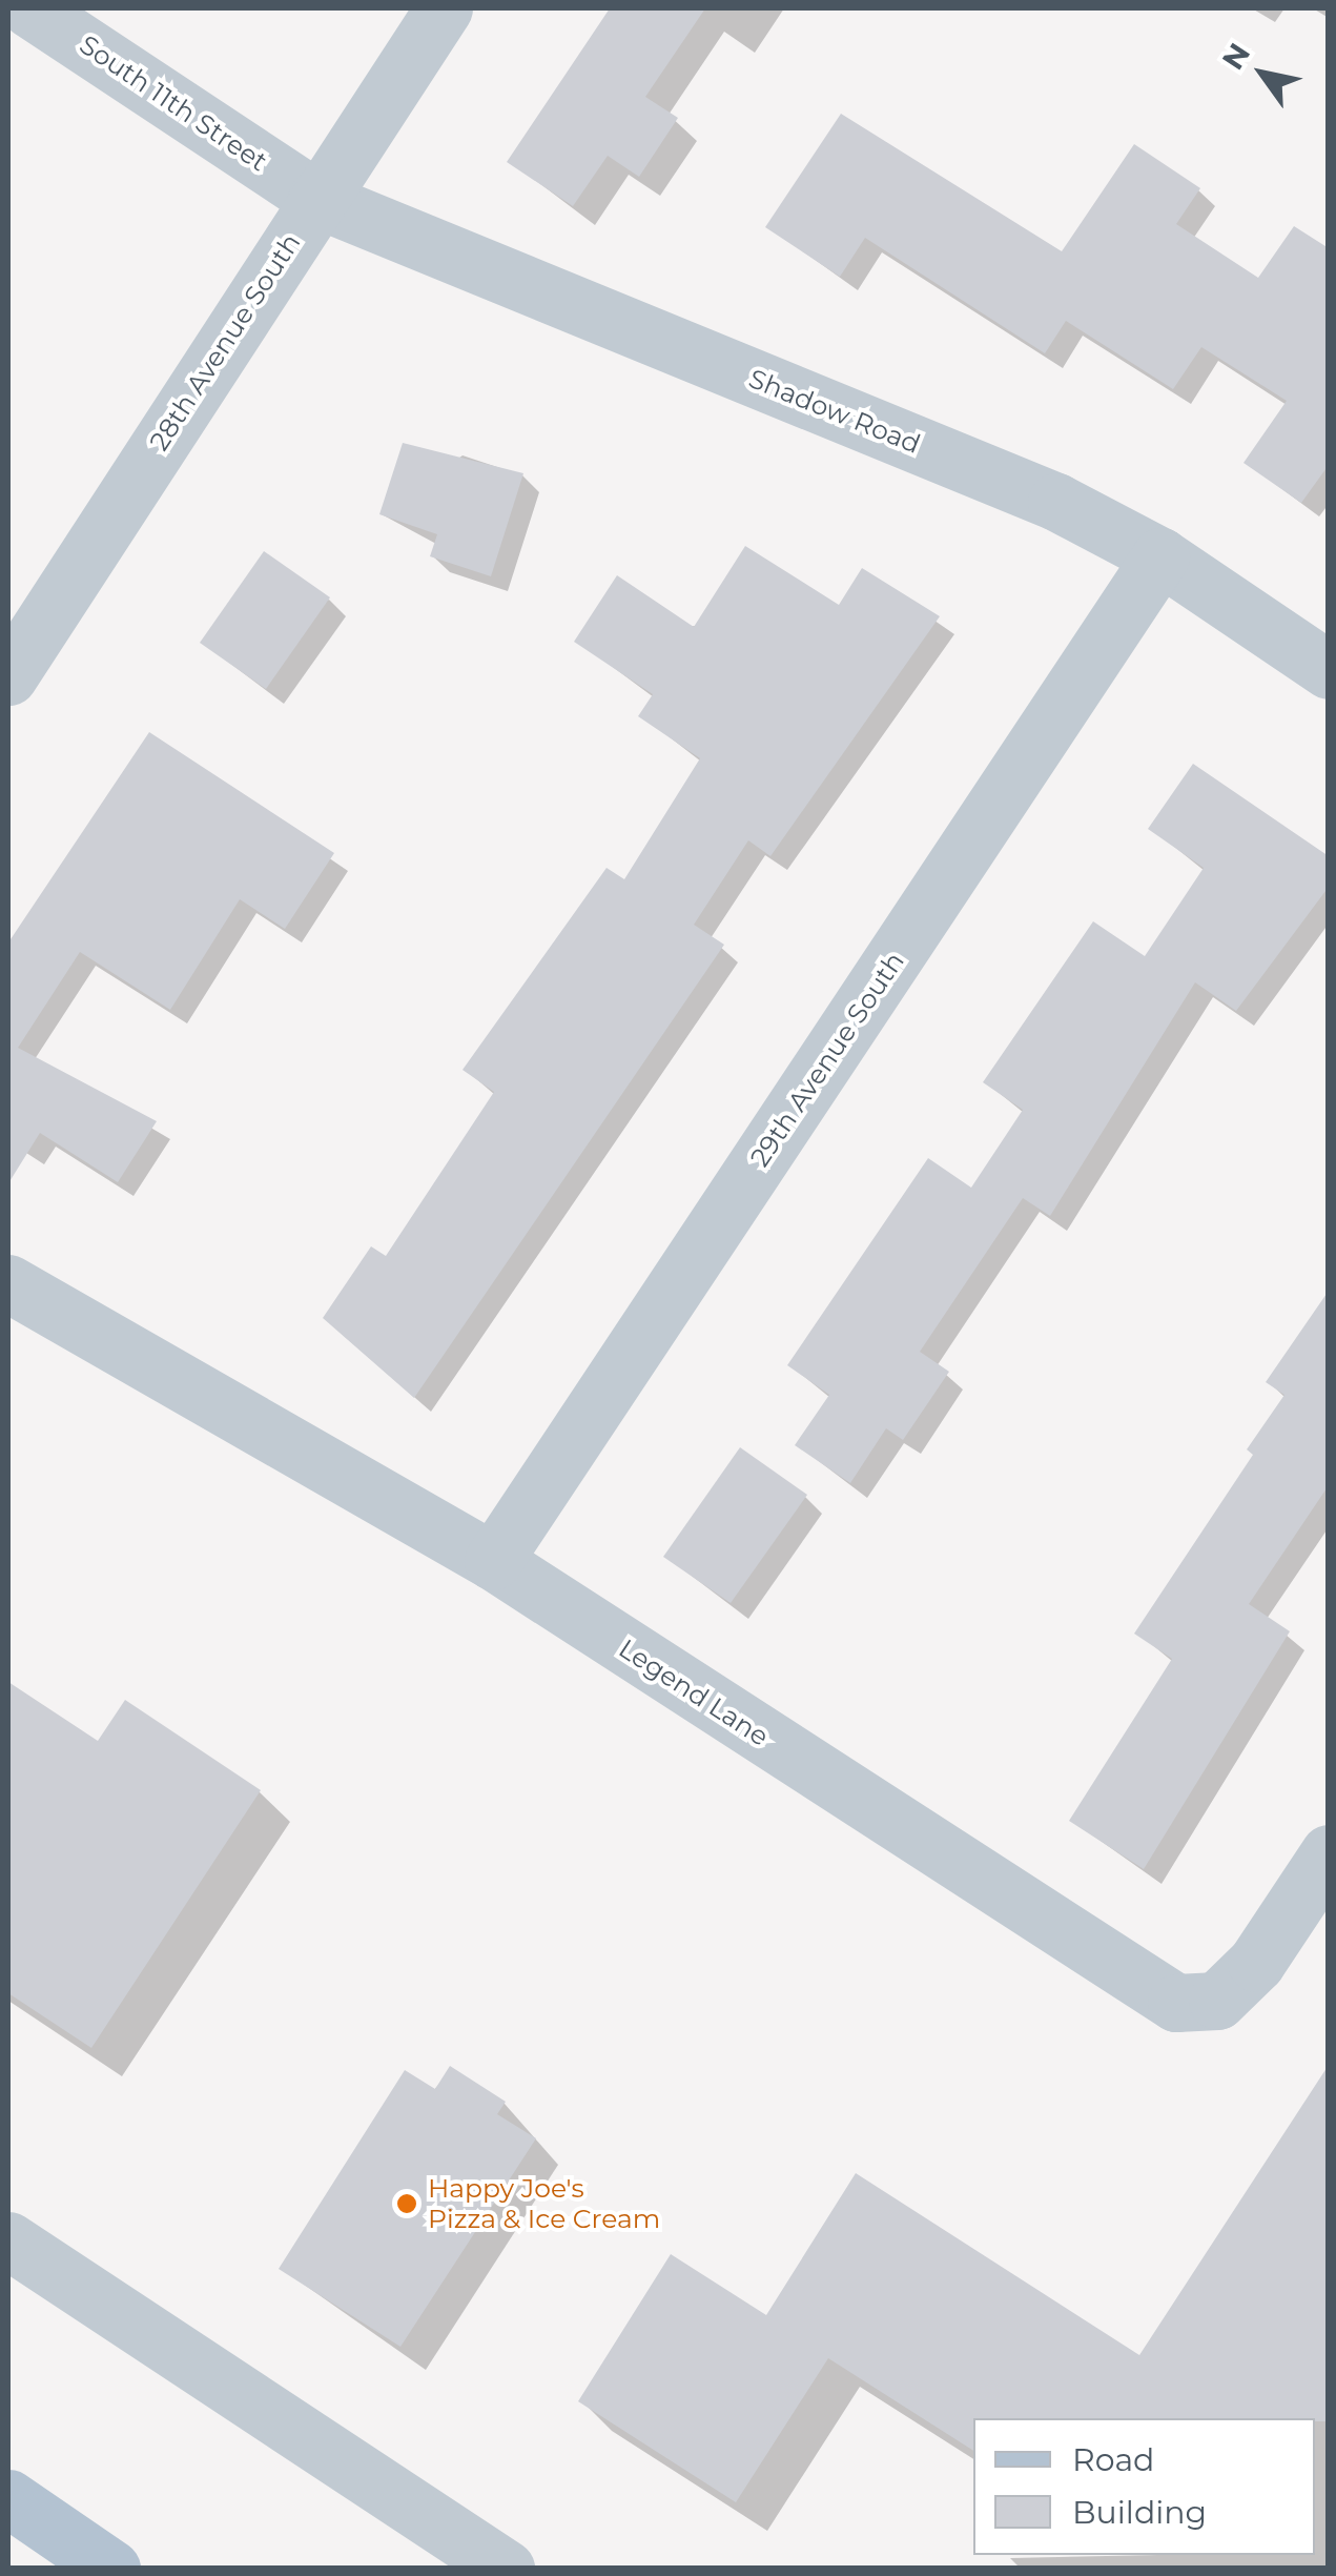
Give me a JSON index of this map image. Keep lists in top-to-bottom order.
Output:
{
  "streets": {
    "street": [
      "South 11th Street",
      "28th Avenue South",
      "Shadow Road",
      "29th Avenue South",
      "Legend Lane"
    ]
  },
  "crossings": [
    ["South 11th Street", "28th Avenue South"],
    ["South 11th Street", "Shadow Road"],
    ["28th Avenue South", "Shadow Road"],
    ["Shadow Road", "29th Avenue South"],
    ["29th Avenue South", "Legend Lane"]
  ],
  "places": ["Happy Joe's Pizza & Ice Cream"],
  "legend": ["Road", "Building"],
  "north": "top left"
}
